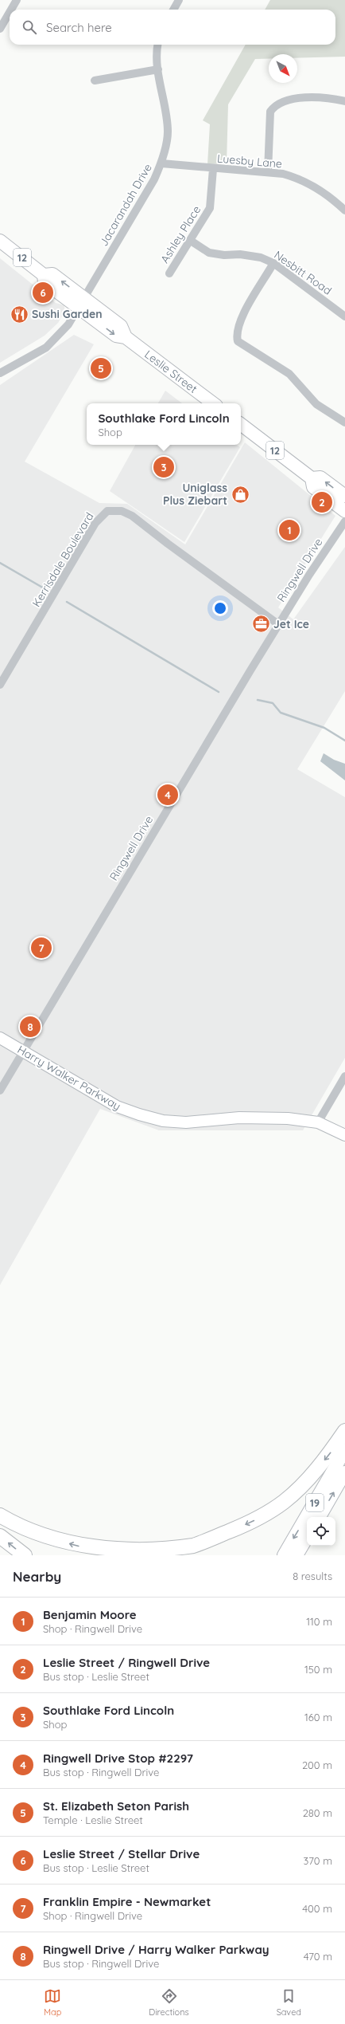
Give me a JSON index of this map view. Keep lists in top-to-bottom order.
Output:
{
  "streets": {
    "main road": ["12", "Leslie Street", "19"],
    "street": [
      "Luesby Lane",
      "Jacarandah Drive",
      "Ashley Place",
      "Nesbitt Road",
      "Kerrisdale Boulevard",
      "Ringwell Drive",
      "Harry Walker Parkway"
    ]
  },
  "crossings": [
    ["Luesby Lane", "Jacarandah Drive"],
    ["Luesby Lane", "Ashley Place"],
    ["Jacarandah Drive", "Leslie Street"],
    ["Ashley Place", "Nesbitt Road"],
    ["Kerrisdale Boulevard", "Ringwell Drive"],
    ["Ringwell Drive", "Harry Walker Parkway"]
  ],
  "places": {
    "restaurant": ["Sushi Garden"],
    "shop": ["Uniglass Plus Ziebart"],
    "office": ["Jet Ice"]
  },
  "north": "bottom right",
  "page": {
    "search": "Search here",
    "pins": [
      "6",
      "5",
      "3",
      "2",
      "1",
      "4",
      "7",
      "8"
    ],
    "popup": ["Southlake Ford Lincoln", "Shop"],
    "heading": ["Nearby", "8 results"],
    "list": [
      {
        "mark": "1",
        "name": "Benjamin Moore",
        "note": "Shop · Ringwell Drive",
        "value": "110 m"
      },
      {
        "mark": "2",
        "name": "Leslie Street / Ringwell Drive",
        "note": "Bus stop · Leslie Street",
        "value": "150 m"
      },
      {
        "mark": "3",
        "name": "Southlake Ford Lincoln",
        "note": "Shop",
        "value": "160 m"
      },
      {
        "mark": "4",
        "name": "Ringwell Drive Stop #2297",
        "note": "Bus stop · Ringwell Drive",
        "value": "200 m"
      },
      {
        "mark": "5",
        "name": "St. Elizabeth Seton Parish",
        "note": "Temple · Leslie Street",
        "value": "280 m"
      },
      {
        "mark": "6",
        "name": "Leslie Street / Stellar Drive",
        "note": "Bus stop · Leslie Street",
        "value": "370 m"
      },
      {
        "mark": "7",
        "name": "Franklin Empire - Newmarket",
        "note": "Shop · Ringwell Drive",
        "value": "400 m"
      },
      {
        "mark": "8",
        "name": "Ringwell Drive / Harry Walker Parkway",
        "note": "Bus stop · Ringwell Drive",
        "value": "470 m"
      }
    ],
    "nav": ["Map", "Directions", "Saved"]
  }
}
